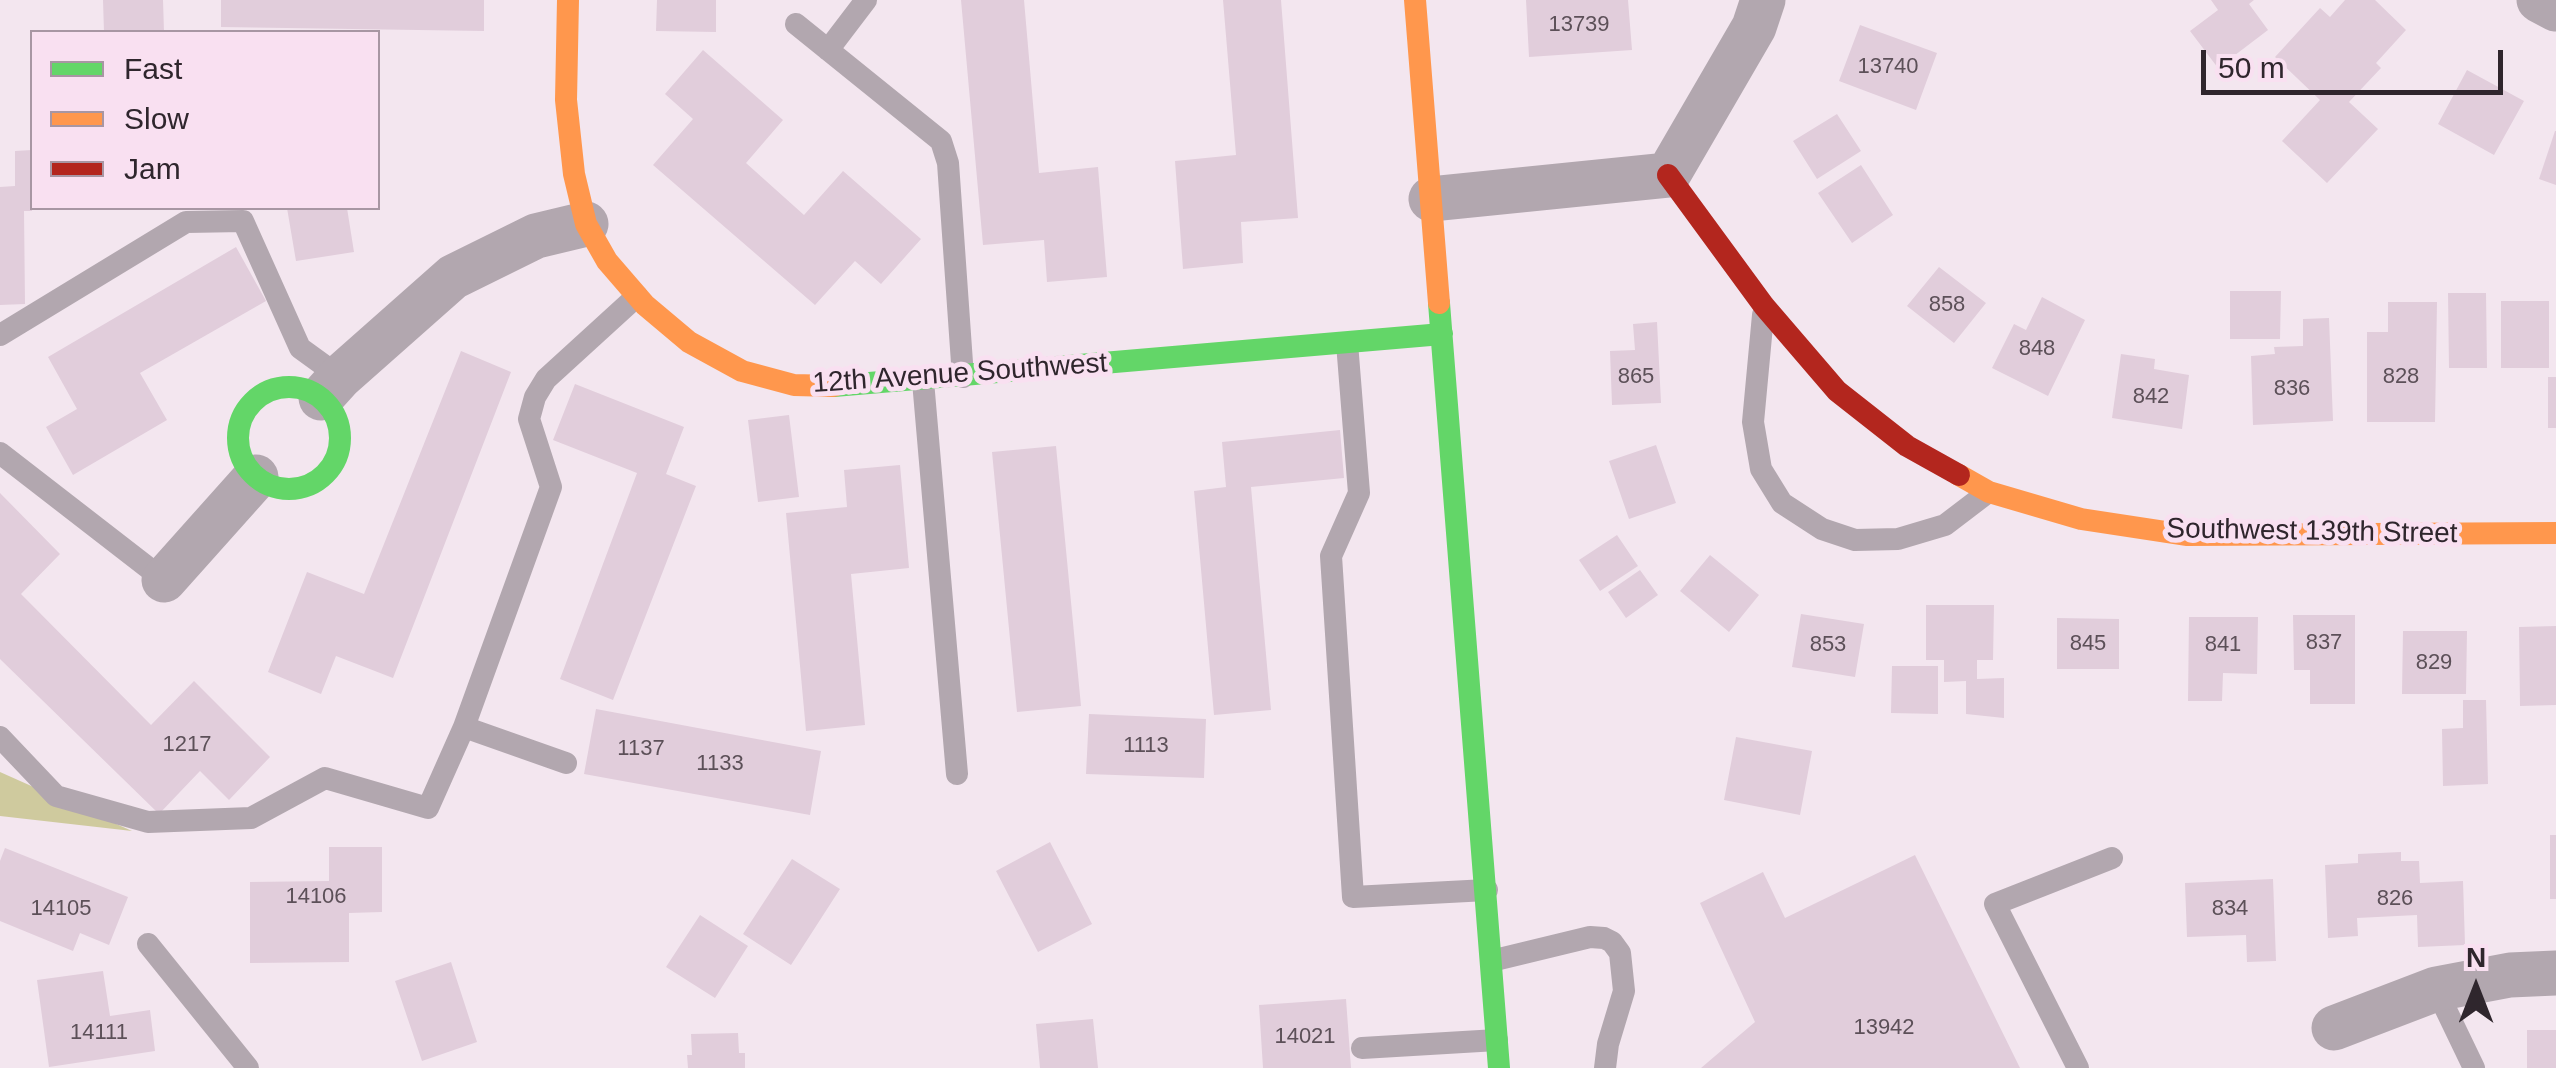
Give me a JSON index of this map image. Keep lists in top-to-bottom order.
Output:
{
  "streets": {
    "street": ["12th Avenue Southwest", "Southwest 139th Street"]
  },
  "house_numbers": [
    "13739",
    "13740",
    "858",
    "848",
    "865",
    "828",
    "836",
    "842",
    "837",
    "845",
    "853",
    "841",
    "829",
    "1217",
    "1113",
    "1137",
    "1133",
    "14106",
    "826",
    "14105",
    "834",
    "13942",
    "14111",
    "14021"
  ],
  "legend": ["Fast", "Slow", "Jam"],
  "scale_bar": "50 m",
  "north": "top"
}
